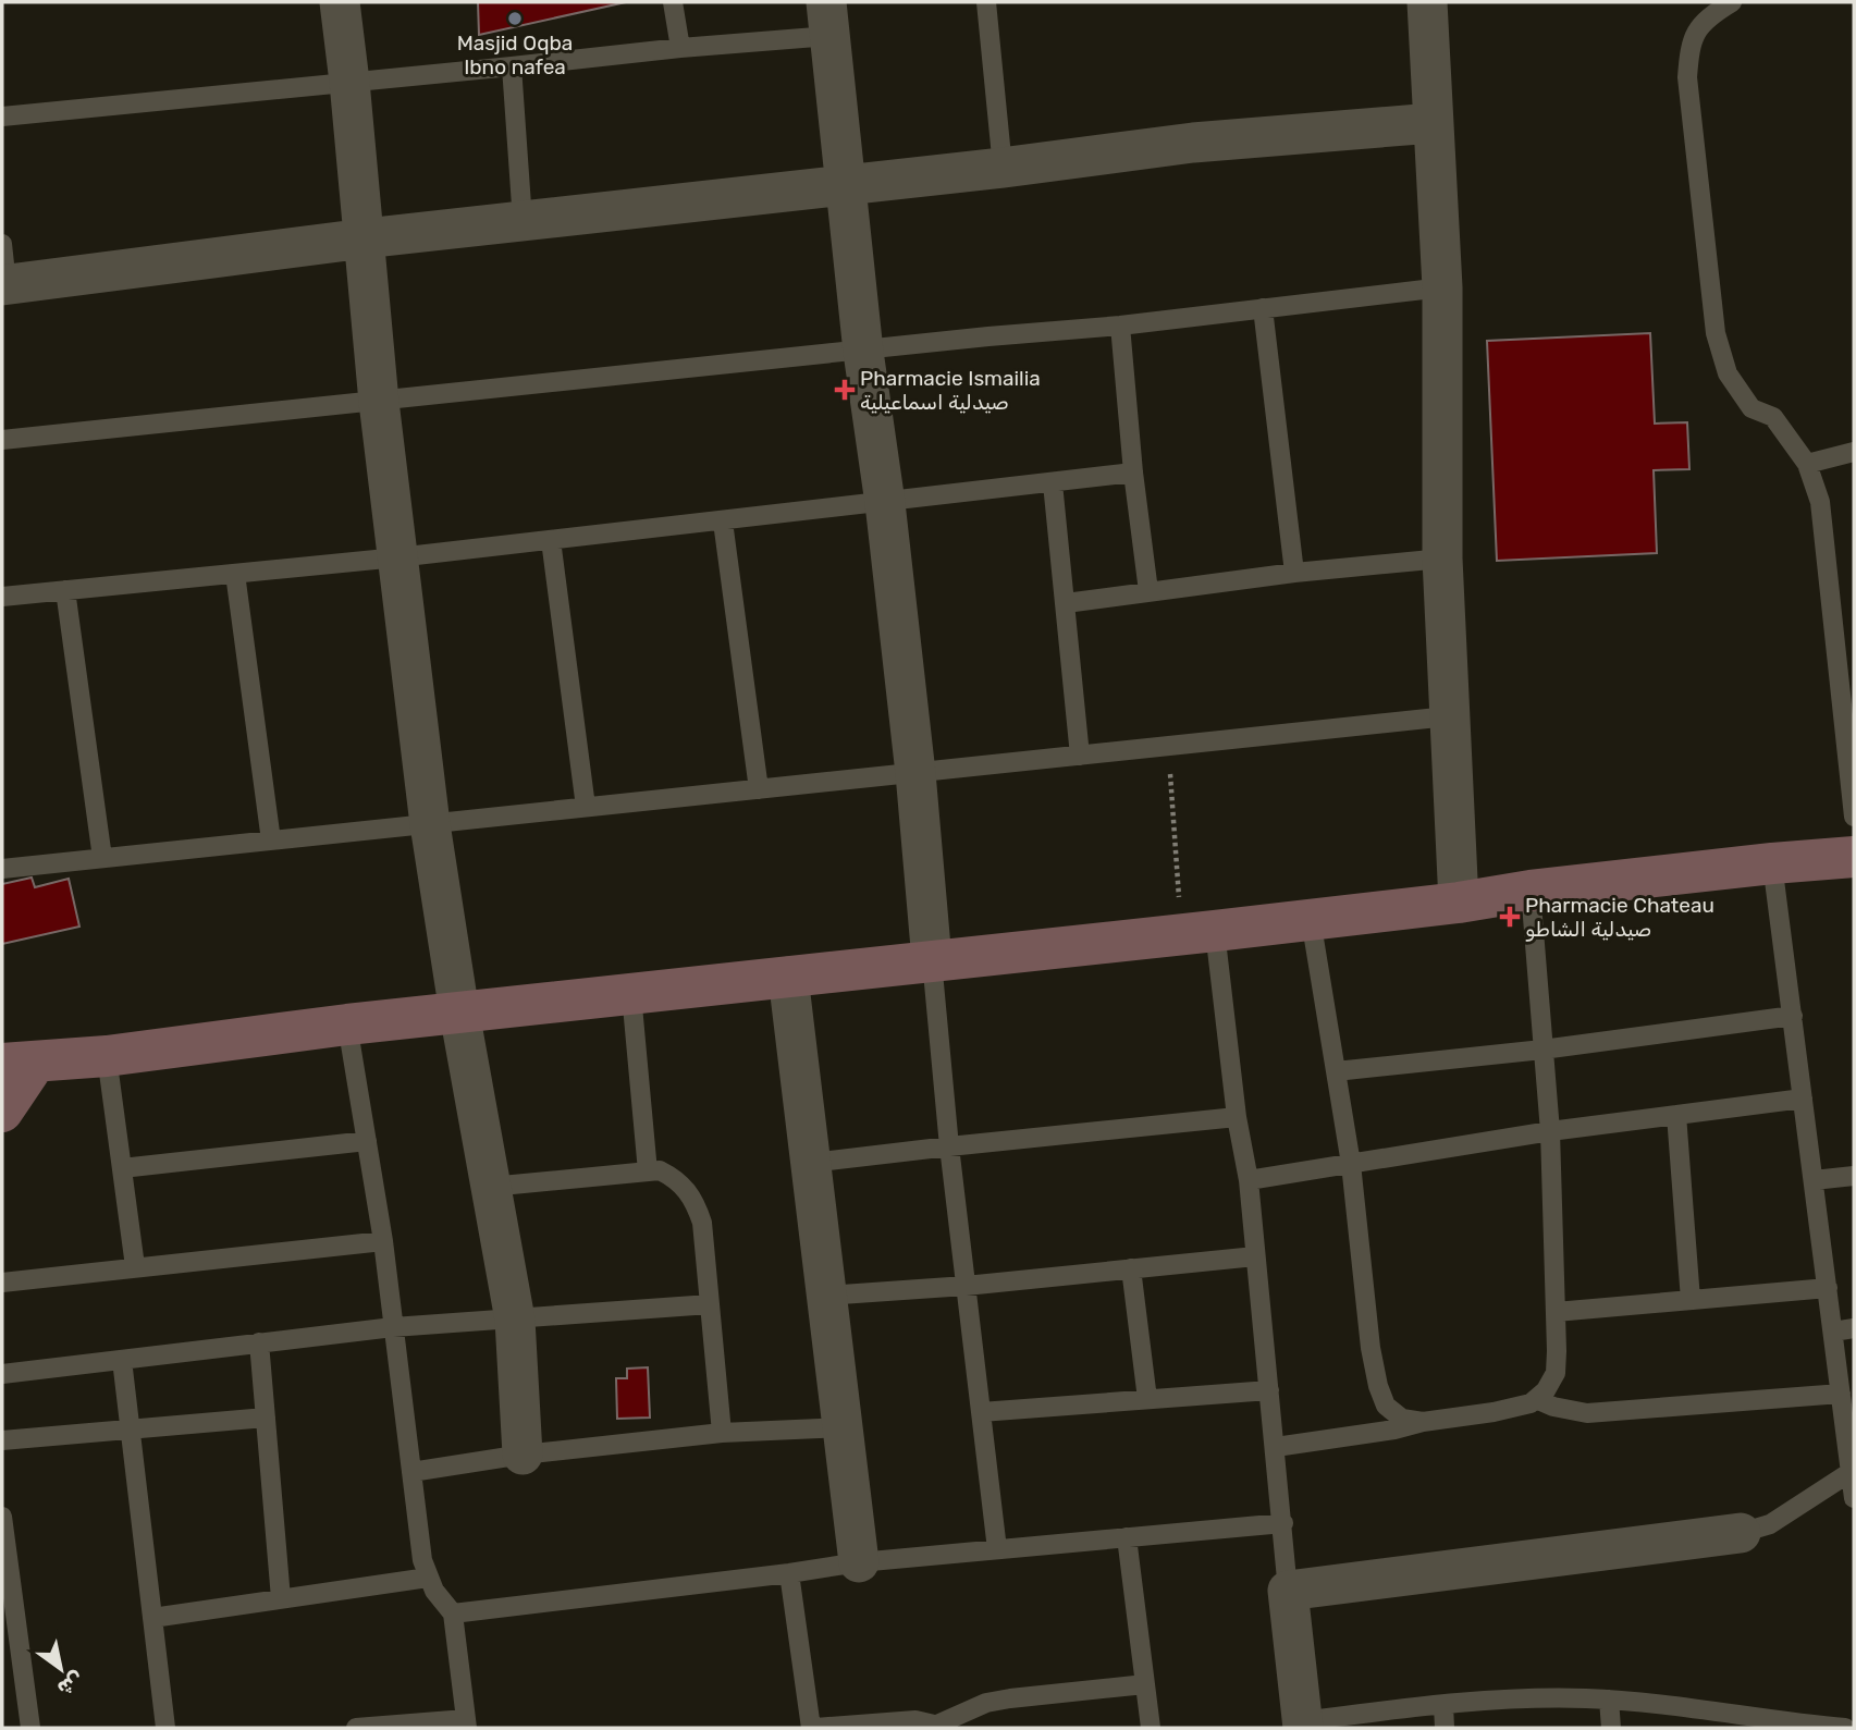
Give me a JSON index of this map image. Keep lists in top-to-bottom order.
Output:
{
  "places": {
    "other": ["Masjid Oqba Ibno nafea"],
    "health": ["Pharmacie Ismailia صيدلية اسماعيلية", "Pharmacie Chateau صيدلية الشاطو"]
  },
  "north": "bottom right"
}
